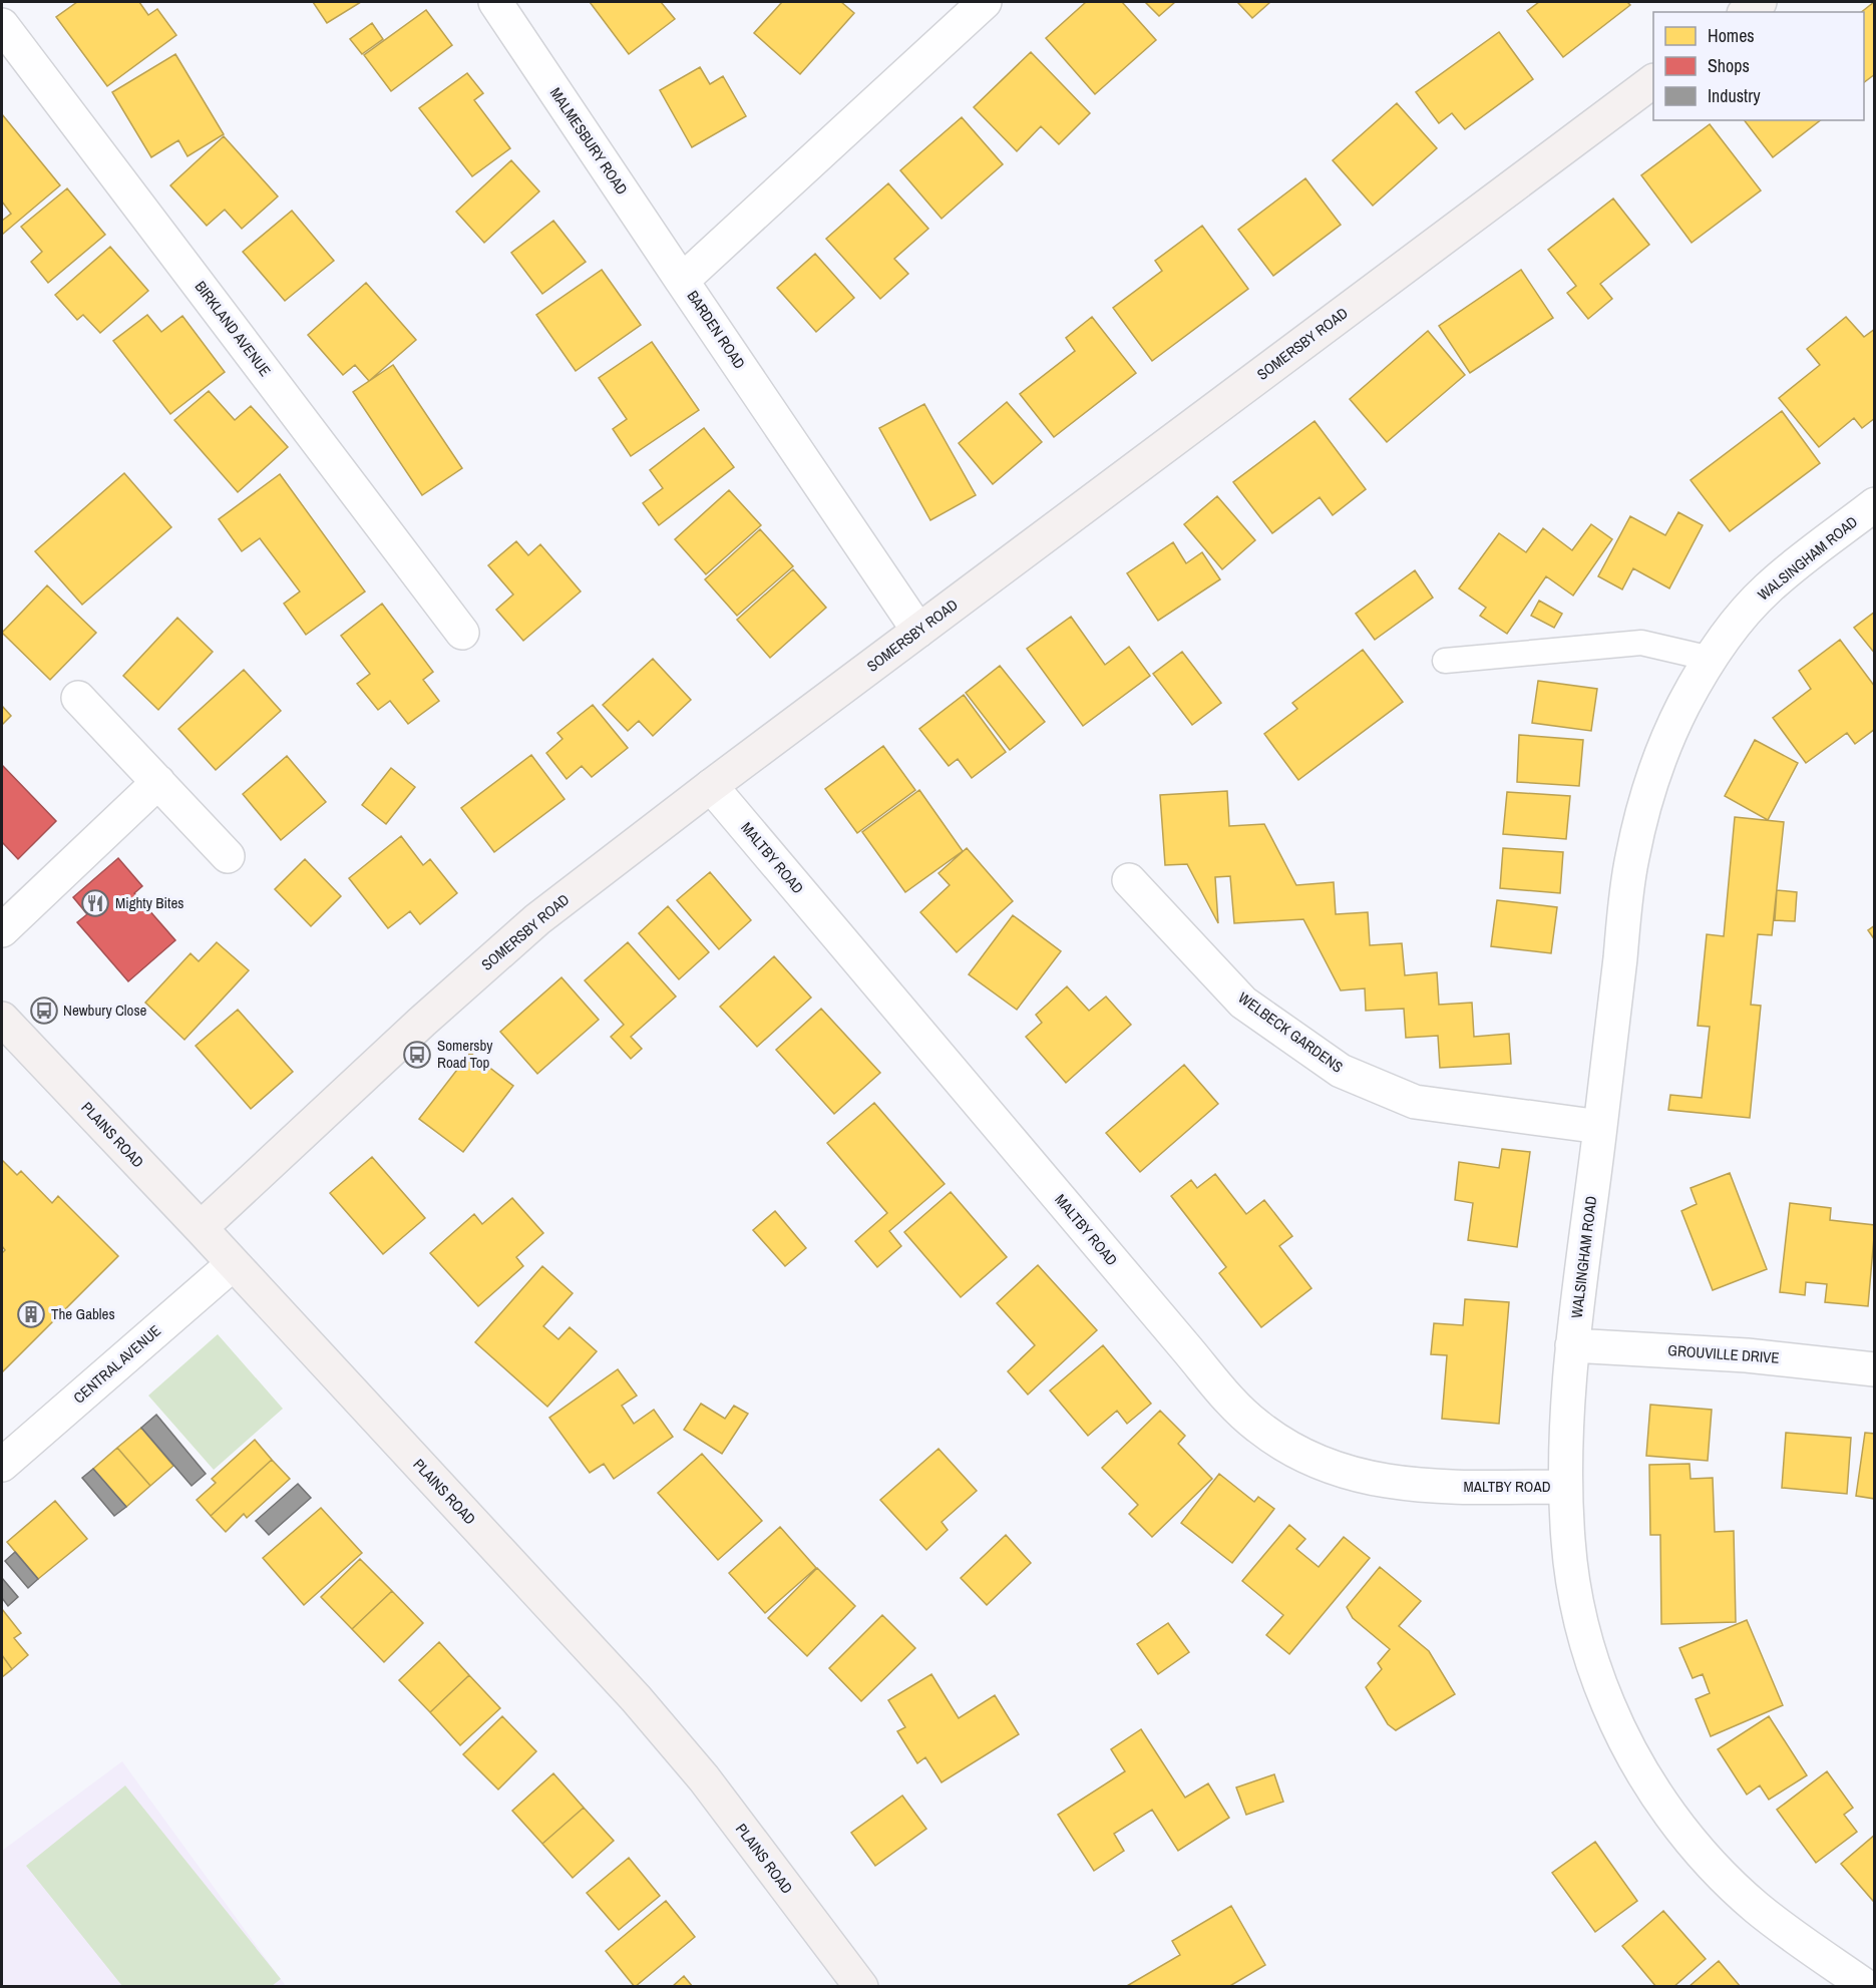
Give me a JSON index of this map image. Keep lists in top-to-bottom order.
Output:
{
  "streets": {
    "street": [
      "MALMESBURY ROAD",
      "BIRKLAND AVENUE",
      "BARDEN ROAD",
      "SOMERSBY ROAD",
      "WALSINGHAM ROAD",
      "MALTBY ROAD",
      "WELBECK GARDENS",
      "PLAINS ROAD",
      "GROUVILLE DRIVE",
      "CENTRAL AVENUE"
    ]
  },
  "crossings": [
    ["MALMESBURY ROAD", "BARDEN ROAD"],
    ["BARDEN ROAD", "SOMERSBY ROAD"],
    ["SOMERSBY ROAD", "MALTBY ROAD"],
    ["SOMERSBY ROAD", "PLAINS ROAD"],
    ["WALSINGHAM ROAD", "MALTBY ROAD"],
    ["WALSINGHAM ROAD", "WELBECK GARDENS"],
    ["WALSINGHAM ROAD", "GROUVILLE DRIVE"],
    ["PLAINS ROAD", "CENTRAL AVENUE"]
  ],
  "places": {
    "restaurant": ["Mighty Bites"],
    "bus stop": ["Newbury Close", "Somersby Road Top"],
    "building": ["The Gables"]
  },
  "legend": ["Homes", "Shops", "Industry"]
}
